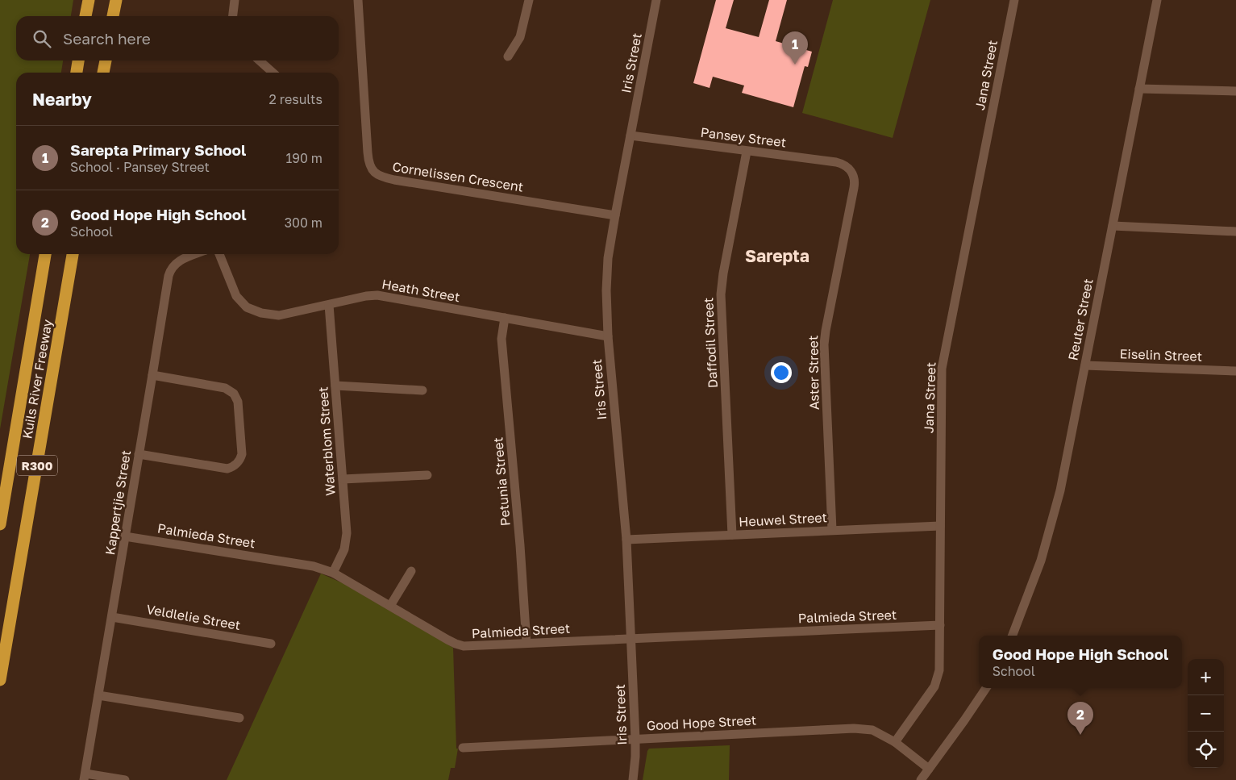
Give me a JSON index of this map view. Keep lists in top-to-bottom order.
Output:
{
  "streets": {
    "highway": ["Kuils River Freeway", "R300"],
    "street": [
      "Iris Street",
      "Jana Street",
      "Pansey Street",
      "Cornelissen Crescent",
      "Heath Street",
      "Reuter Street",
      "Daffodil Street",
      "Eiselin Street",
      "Aster Street",
      "Waterblom Street",
      "Petunia Street",
      "Kappertjie Street",
      "Heuwel Street",
      "Palmieda Street",
      "Veldlelie Street",
      "Good Hope Street"
    ]
  },
  "crossings": [
    ["Iris Street", "Pansey Street"],
    ["Iris Street", "Cornelissen Crescent"],
    ["Iris Street", "Heath Street"],
    ["Iris Street", "Heuwel Street"],
    ["Iris Street", "Palmieda Street"],
    ["Iris Street", "Good Hope Street"],
    ["Jana Street", "Heuwel Street"],
    ["Jana Street", "Palmieda Street"],
    ["Jana Street", "Good Hope Street"],
    ["Pansey Street", "Daffodil Street"],
    ["Pansey Street", "Aster Street"],
    ["Heath Street", "Waterblom Street"],
    ["Heath Street", "Petunia Street"],
    ["Reuter Street", "Eiselin Street"],
    ["Daffodil Street", "Heuwel Street"],
    ["Aster Street", "Heuwel Street"],
    ["Waterblom Street", "Palmieda Street"],
    ["Petunia Street", "Palmieda Street"],
    ["Kappertjie Street", "Palmieda Street"],
    ["Kappertjie Street", "Veldlelie Street"]
  ],
  "districts": ["Sarepta"],
  "page": {
    "search": "Search here",
    "pins": ["1", "2"],
    "heading": ["Nearby", "2 results"],
    "list": [
      {
        "mark": "1",
        "name": "Sarepta Primary School",
        "note": "School · Pansey Street",
        "value": "190 m"
      },
      {
        "mark": "2",
        "name": "Good Hope High School",
        "note": "School",
        "value": "300 m"
      }
    ],
    "popup": ["Good Hope High School", "School"],
    "map_buttons": ["+", "−"]
  }
}
